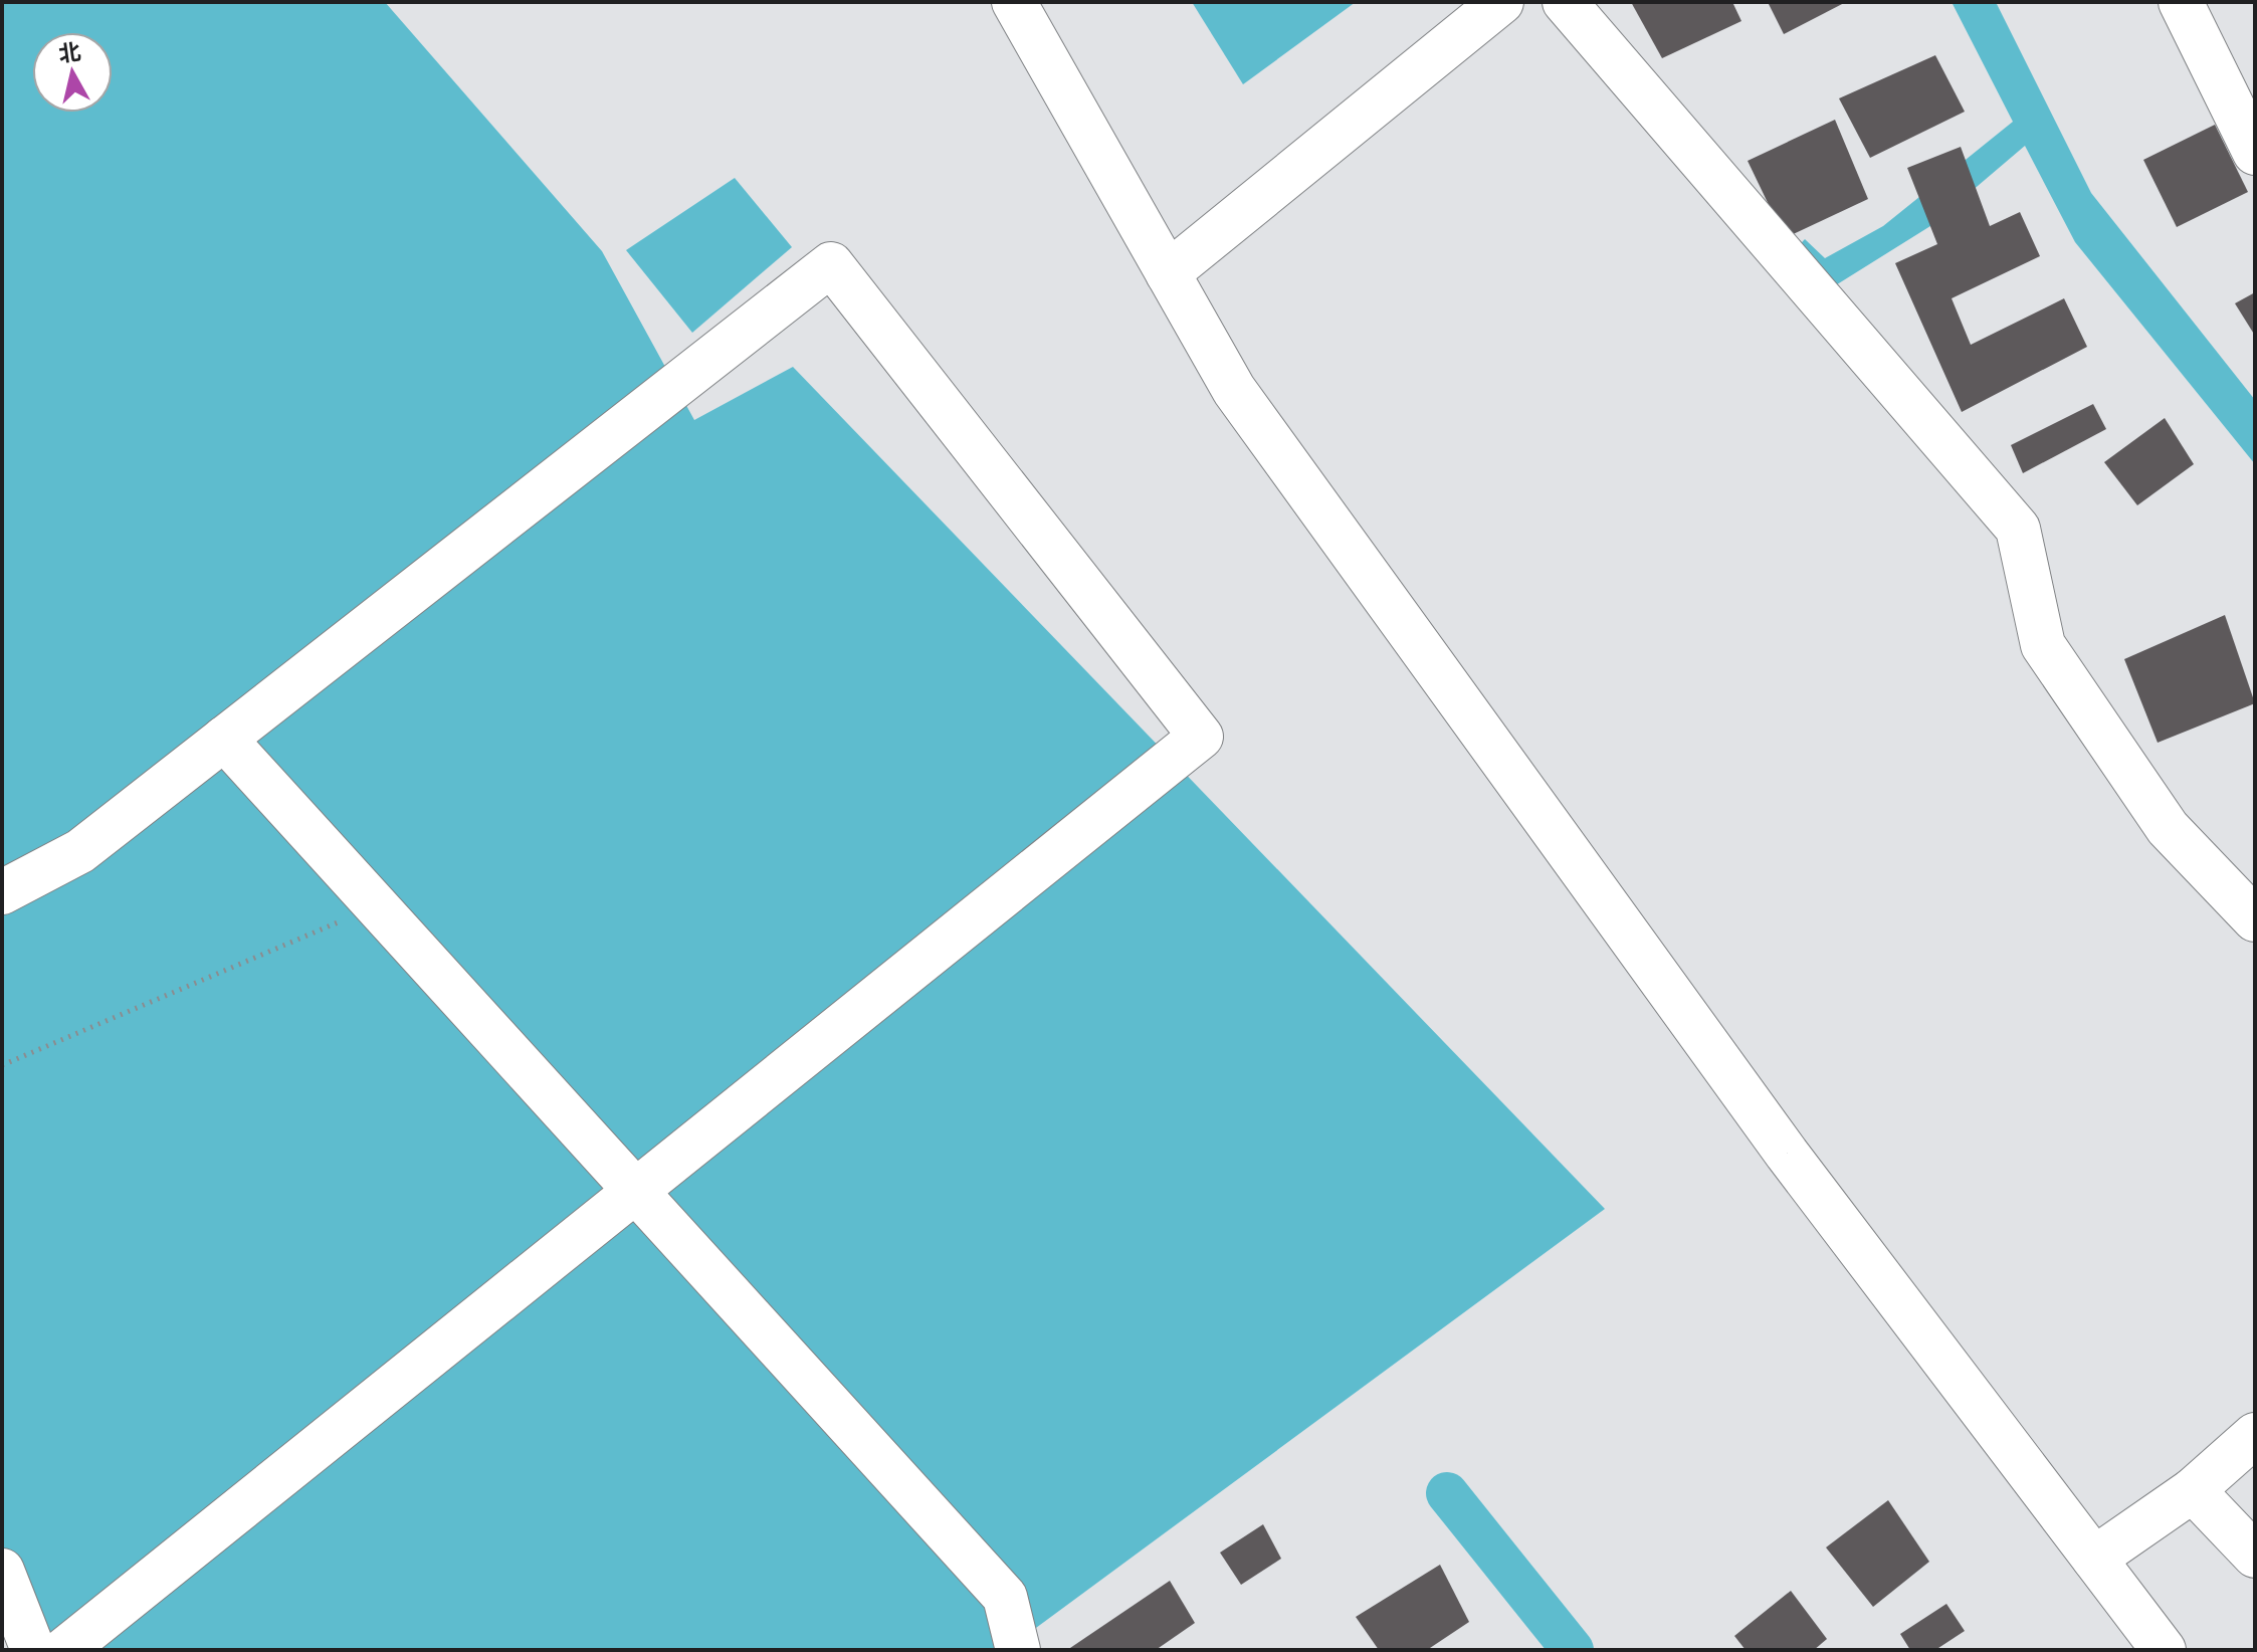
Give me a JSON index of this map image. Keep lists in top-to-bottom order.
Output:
{
  "north": "top"
}
